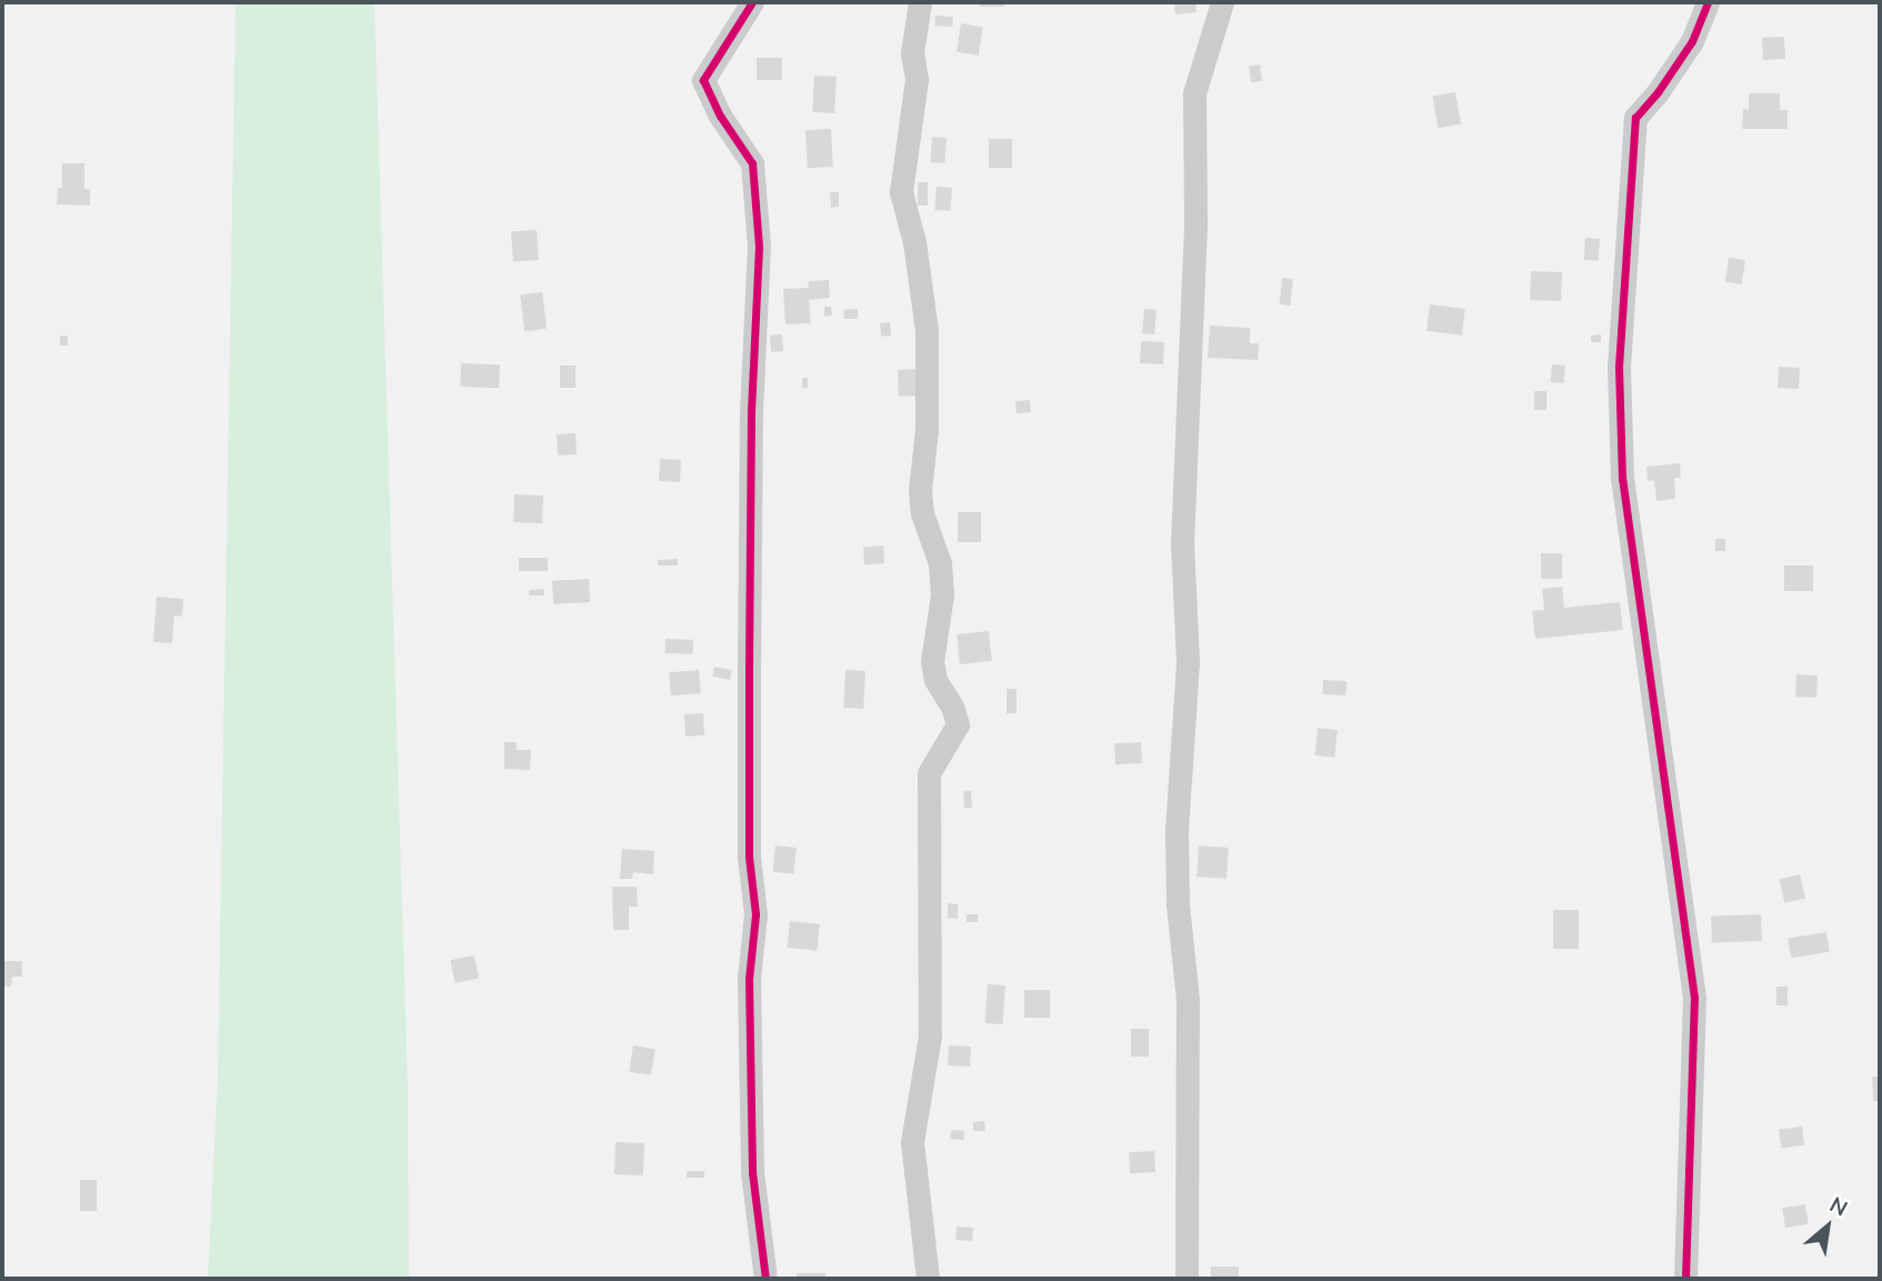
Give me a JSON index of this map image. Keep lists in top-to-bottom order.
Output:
{
  "north": "top right"
}
